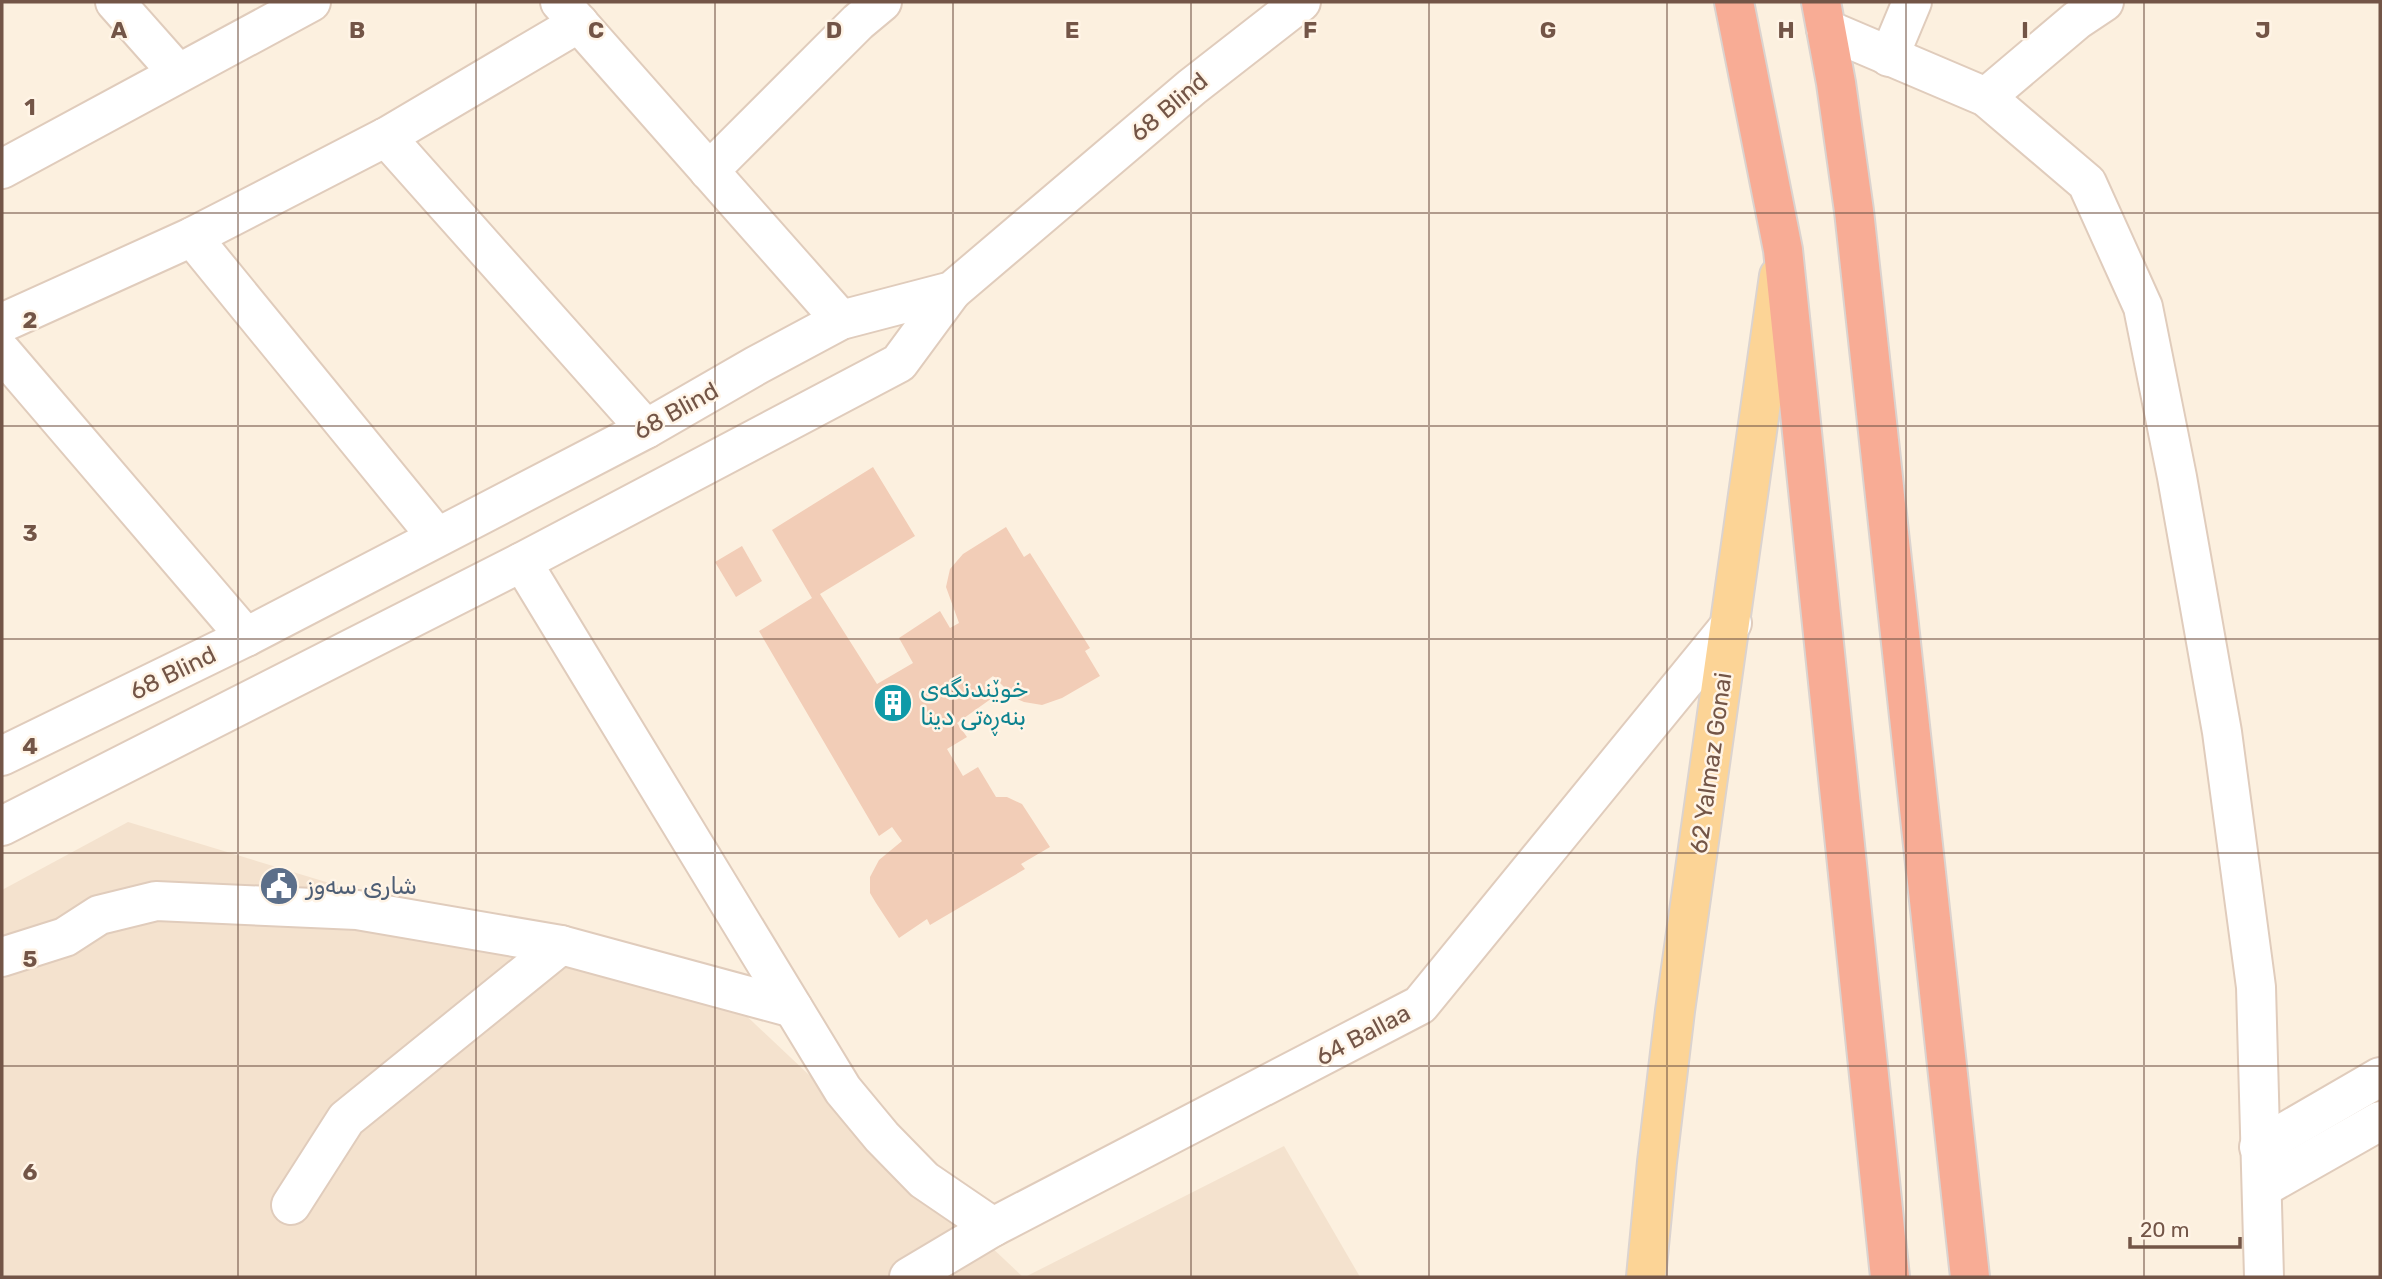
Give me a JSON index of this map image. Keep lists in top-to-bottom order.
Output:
{
  "streets": {
    "main road": ["62 Yalmaz Gonai"],
    "street": ["68 Blind", "64 Ballaa"]
  },
  "crossings": [
    ["62 Yalmaz Gonai", "64 Ballaa"]
  ],
  "places": {
    "building": ["خوێندنگەی بنەڕەتی دینا"],
    "public building": ["شاری سەوز"]
  },
  "scale_bar": "20 m",
  "grid": {
    "columns": [
      "A",
      "B",
      "C",
      "D",
      "E",
      "F",
      "G",
      "H",
      "I",
      "J"
    ],
    "rows": [
      "1",
      "2",
      "3",
      "4",
      "5",
      "6"
    ]
  }
}
